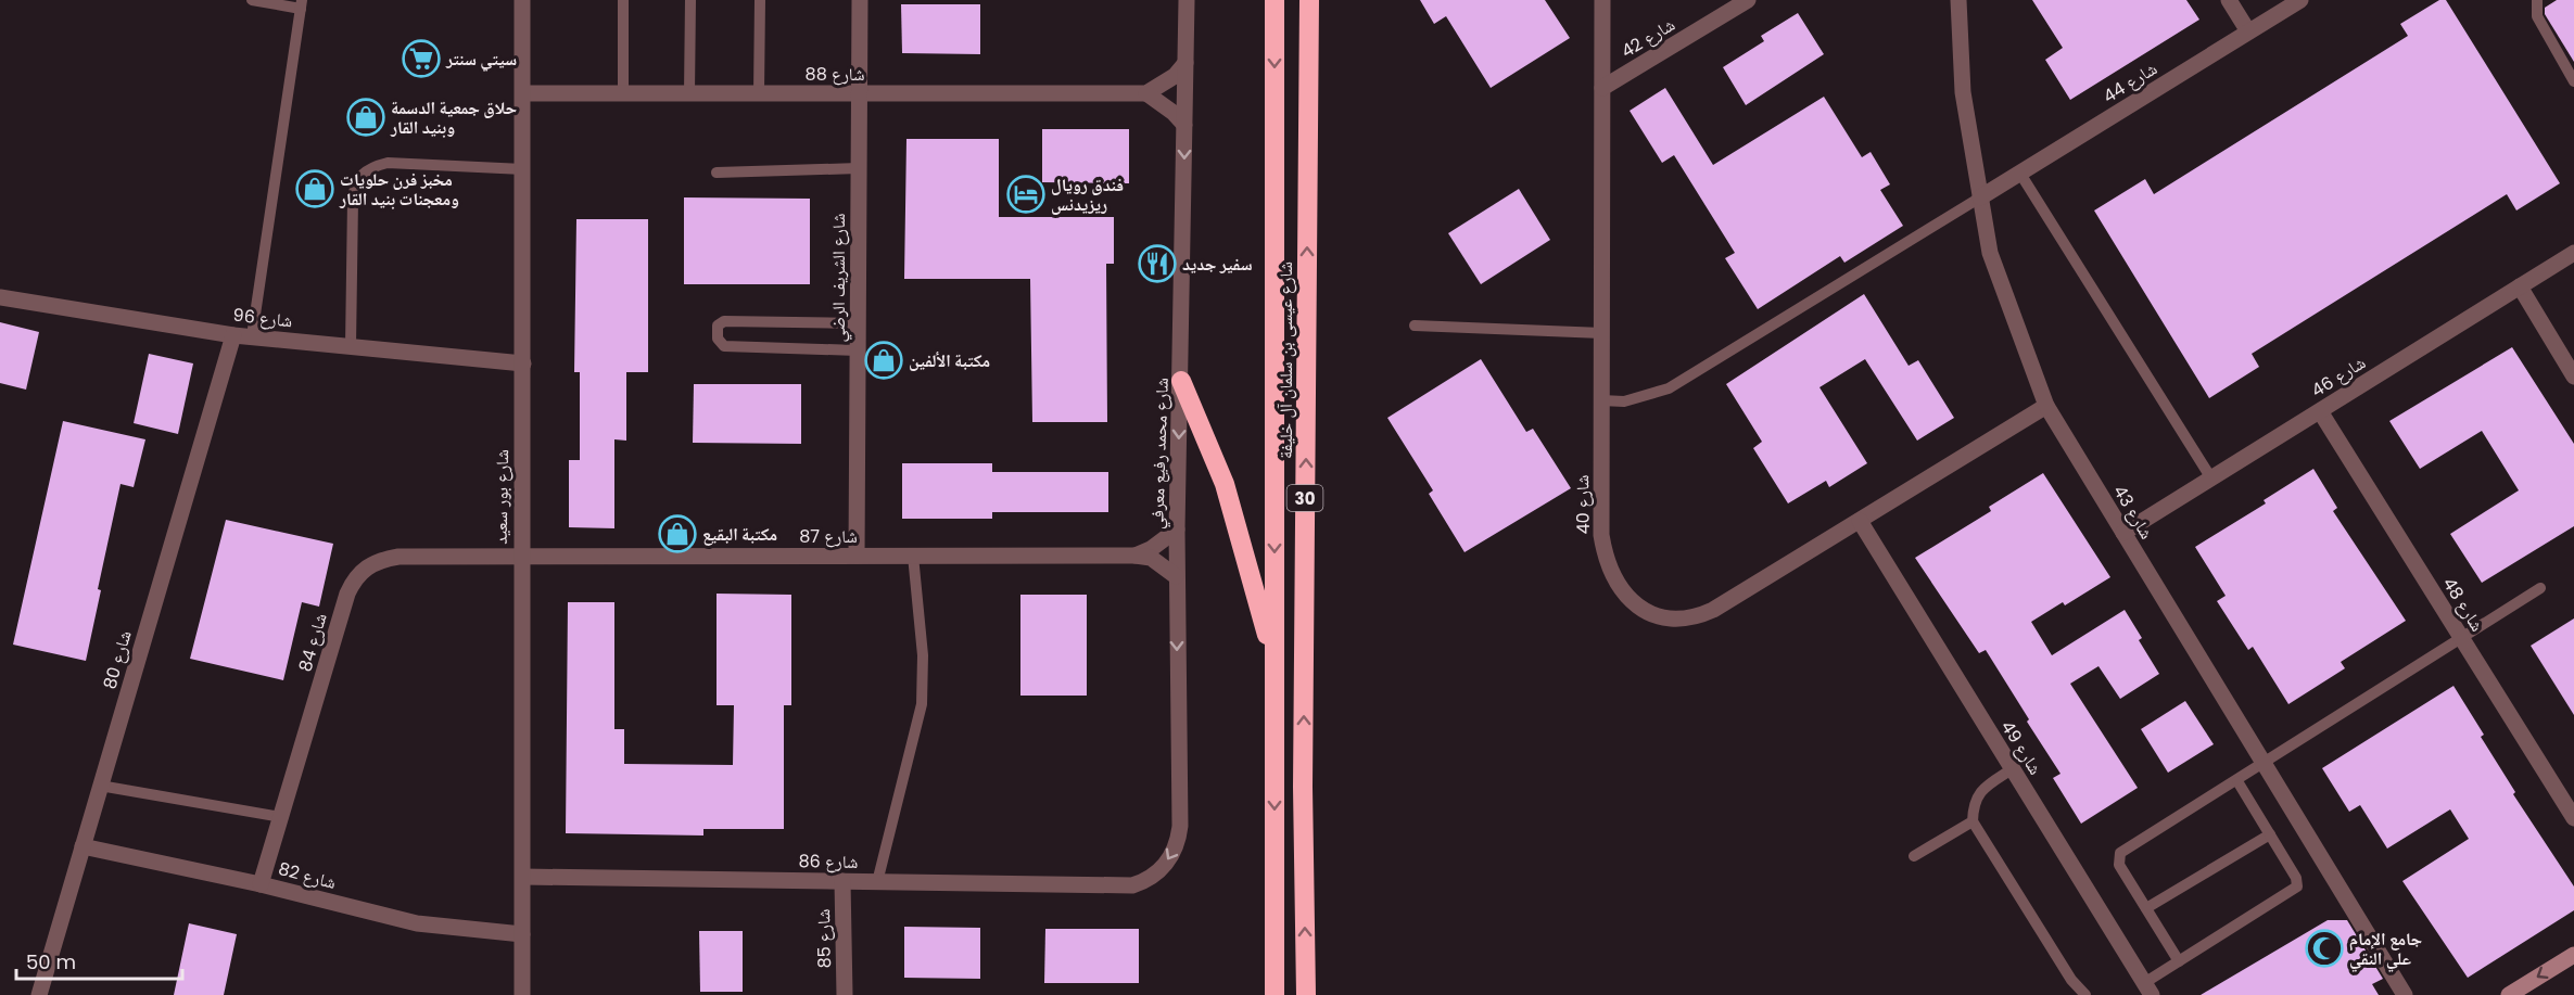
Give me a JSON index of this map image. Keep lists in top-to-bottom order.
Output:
{
  "streets": {
    "highway": ["شارع عيسى بن سلمان آل خليفة", "30"],
    "street": [
      "شارع 42",
      "شارع 88",
      "شارع 44",
      "شارع الشريف الرضي",
      "شارع 96",
      "شارع 46",
      "شارع محمد رفيع معرفي",
      "شارع بور سعيد",
      "شارع 40",
      "شارع 43",
      "شارع 87",
      "شارع 48",
      "شارع 84",
      "شارع 80",
      "شارع 49",
      "شارع 86",
      "شارع 82",
      "شارع 85"
    ]
  },
  "crossings": [
    ["شارع 42", "شارع 40"],
    ["شارع 88", "شارع الشريف الرضي"],
    ["شارع 88", "شارع بور سعيد"],
    ["شارع 44", "شارع 43"],
    ["شارع الشريف الرضي", "شارع 87"],
    ["شارع 96", "شارع بور سعيد"],
    ["شارع 96", "شارع 80"],
    ["شارع 46", "شارع 43"],
    ["شارع 46", "شارع 48"],
    ["شارع محمد رفيع معرفي", "شارع 87"],
    ["شارع محمد رفيع معرفي", "شارع 86"],
    ["شارع بور سعيد", "شارع 87"],
    ["شارع بور سعيد", "شارع 84"],
    ["شارع بور سعيد", "شارع 86"],
    ["شارع بور سعيد", "شارع 82"],
    ["شارع 40", "شارع 43"],
    ["شارع 40", "شارع 49"],
    ["شارع 87", "شارع 84"],
    ["شارع 84", "شارع 82"],
    ["شارع 80", "شارع 82"],
    ["شارع 86", "شارع 85"]
  ],
  "one_way": ["شارع محمد رفيع معرفي"],
  "places": {
    "supermarket": ["سيتي سنتر"],
    "shop": [
      "حلاق جمعية الدسمة وبنيد القار",
      "مخبز فرن حلويات ومعجنات بنيد القار",
      "مكتبة الألفين",
      "مكتبة البقيع"
    ],
    "hotel": ["فندق رويال ريزيدنس"],
    "restaurant": ["سفير جديد"],
    "mosque": ["جامع الإمام علي النقي"]
  },
  "scale_bar": "50 m"
}
